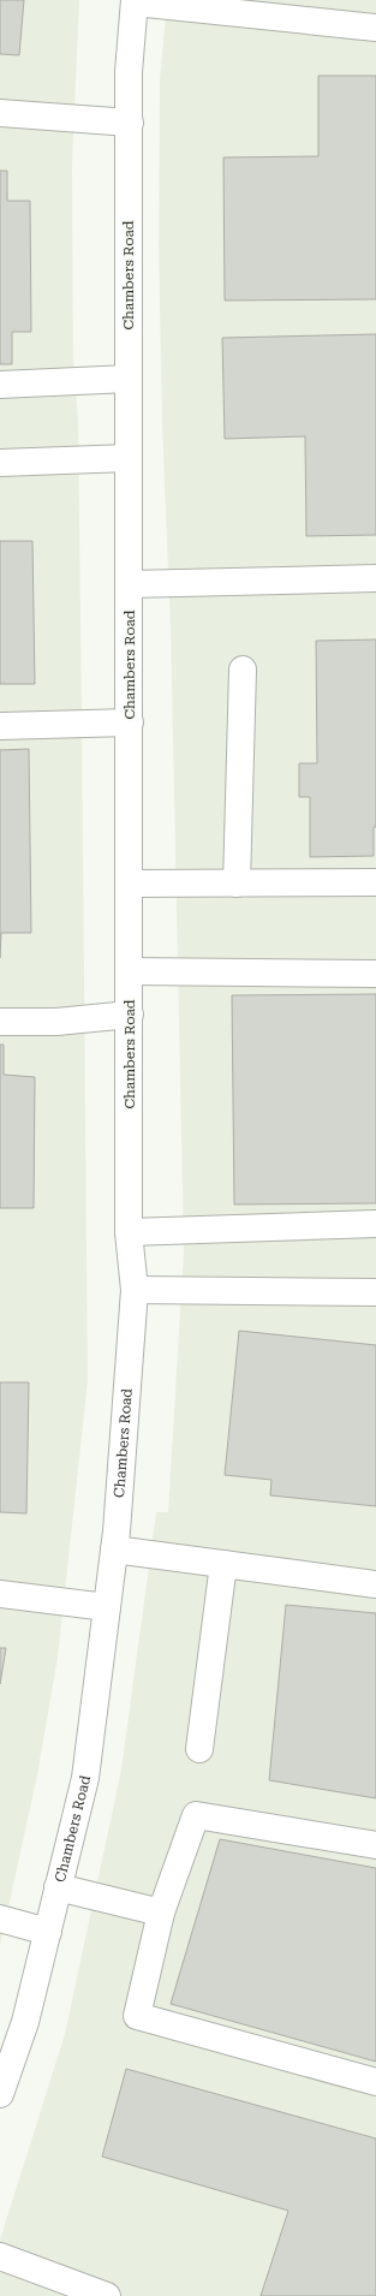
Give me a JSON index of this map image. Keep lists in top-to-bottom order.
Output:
{
  "streets": {
    "street": ["Chambers Road"]
  }
}
